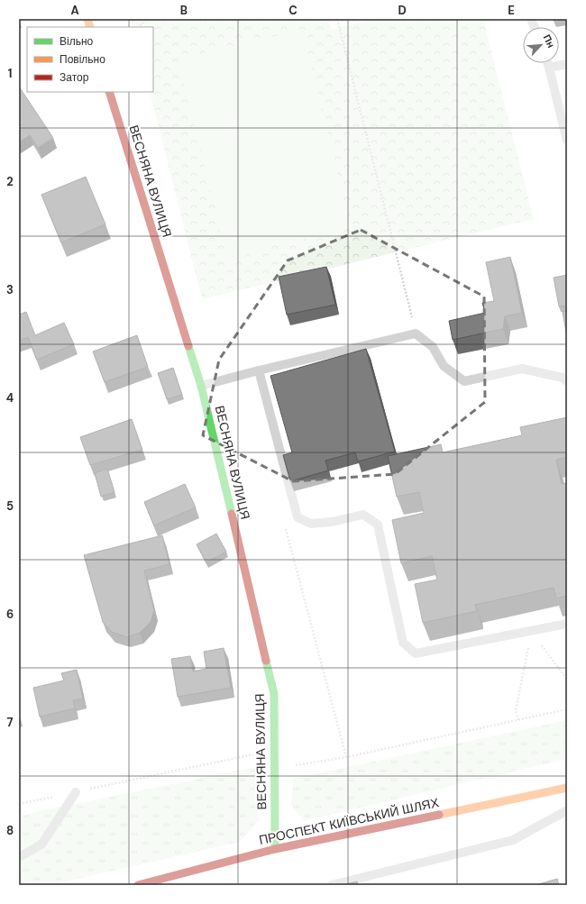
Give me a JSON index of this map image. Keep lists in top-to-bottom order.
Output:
{
  "streets": {
    "street": ["ВЕСНЯНА ВУЛИЦЯ", "ПРОСПЕКТ КИЇВСЬКИЙ ШЛЯХ"]
  },
  "crossings": [
    ["ВЕСНЯНА ВУЛИЦЯ", "ПРОСПЕКТ КИЇВСЬКИЙ ШЛЯХ"]
  ],
  "legend": ["Вільно", "Повільно", "Затор"],
  "north": "top right",
  "grid": {
    "columns": [
      "A",
      "B",
      "C",
      "D",
      "E"
    ],
    "rows": [
      "1",
      "2",
      "3",
      "4",
      "5",
      "6",
      "7",
      "8"
    ]
  }
}
